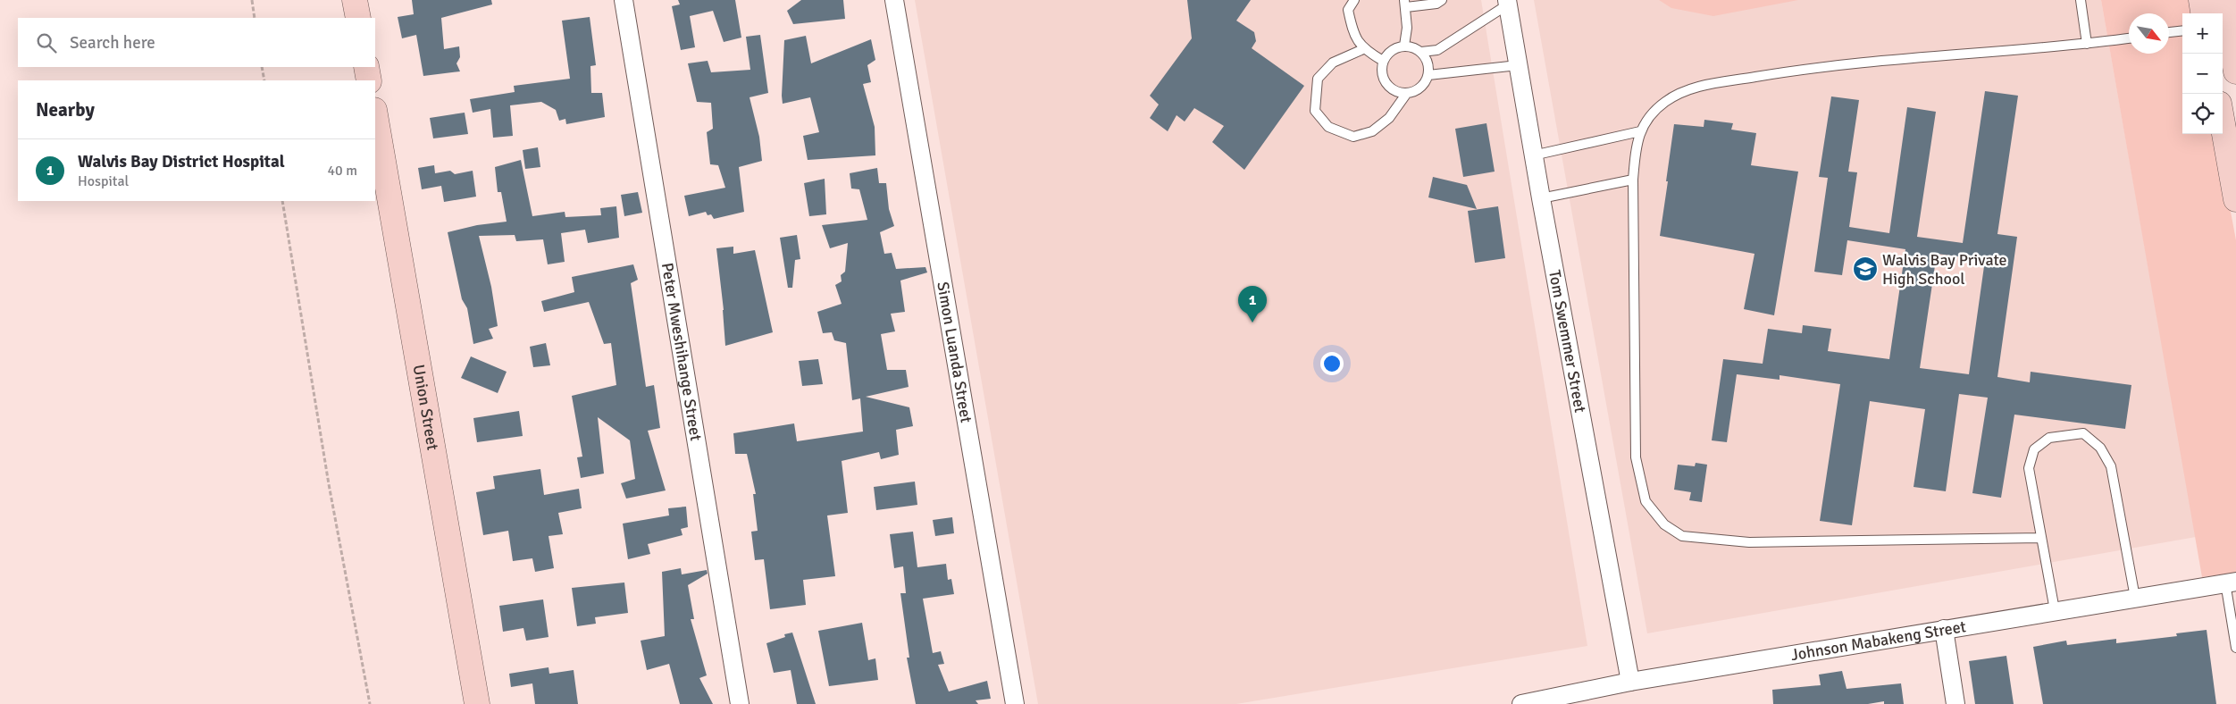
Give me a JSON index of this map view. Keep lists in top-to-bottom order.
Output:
{
  "streets": {
    "main road": ["Union Street"],
    "street": [
      "Tom Swemmer Street",
      "Peter Mweshihange Street",
      "Simon Luanda Street",
      "Johnson Mabakeng Street"
    ]
  },
  "crossings": [
    ["Tom Swemmer Street", "Johnson Mabakeng Street"]
  ],
  "places": {
    "school or university": ["Walvis Bay Private High School"]
  },
  "north": "bottom right",
  "page": {
    "map_buttons": ["+", "−"],
    "search": "Search here",
    "heading": "Nearby",
    "list": [
      {
        "mark": "1",
        "name": "Walvis Bay District Hospital",
        "note": "Hospital",
        "value": "40 m"
      }
    ],
    "pins": "1"
  }
}
